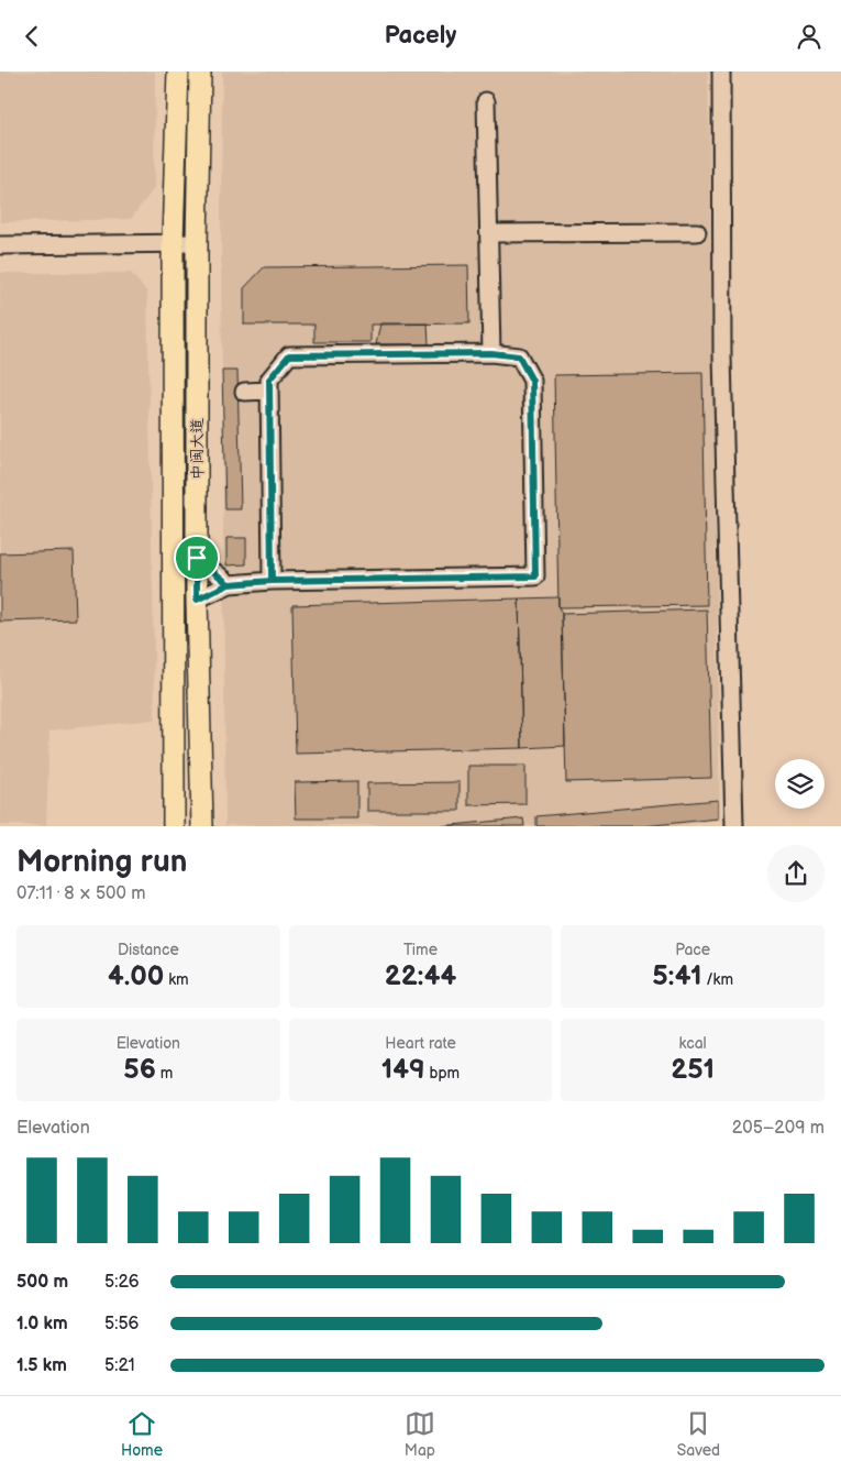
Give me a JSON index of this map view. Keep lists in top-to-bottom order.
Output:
{
  "streets": {
    "main road": ["中闽大道"]
  },
  "page": {
    "header": "Pacely",
    "heading": ["Morning run", "07:11 · 8 × 500 m"],
    "stats": [
      ["Distance", "4.00 km"],
      ["Time", "22:44"],
      ["Pace", "5:41 /km"],
      ["Elevation", "56 m"],
      ["Heart rate", "149 bpm"],
      ["kcal", "251"]
    ],
    "chart": ["Elevation", "205–209 m"],
    "list": [
      {
        "name": "500 m",
        "note": "5:26"
      },
      {
        "name": "1.0 km",
        "note": "5:56"
      },
      {
        "name": "1.5 km",
        "note": "5:21"
      }
    ],
    "tabs": ["Home", "Map", "Saved"]
  }
}
